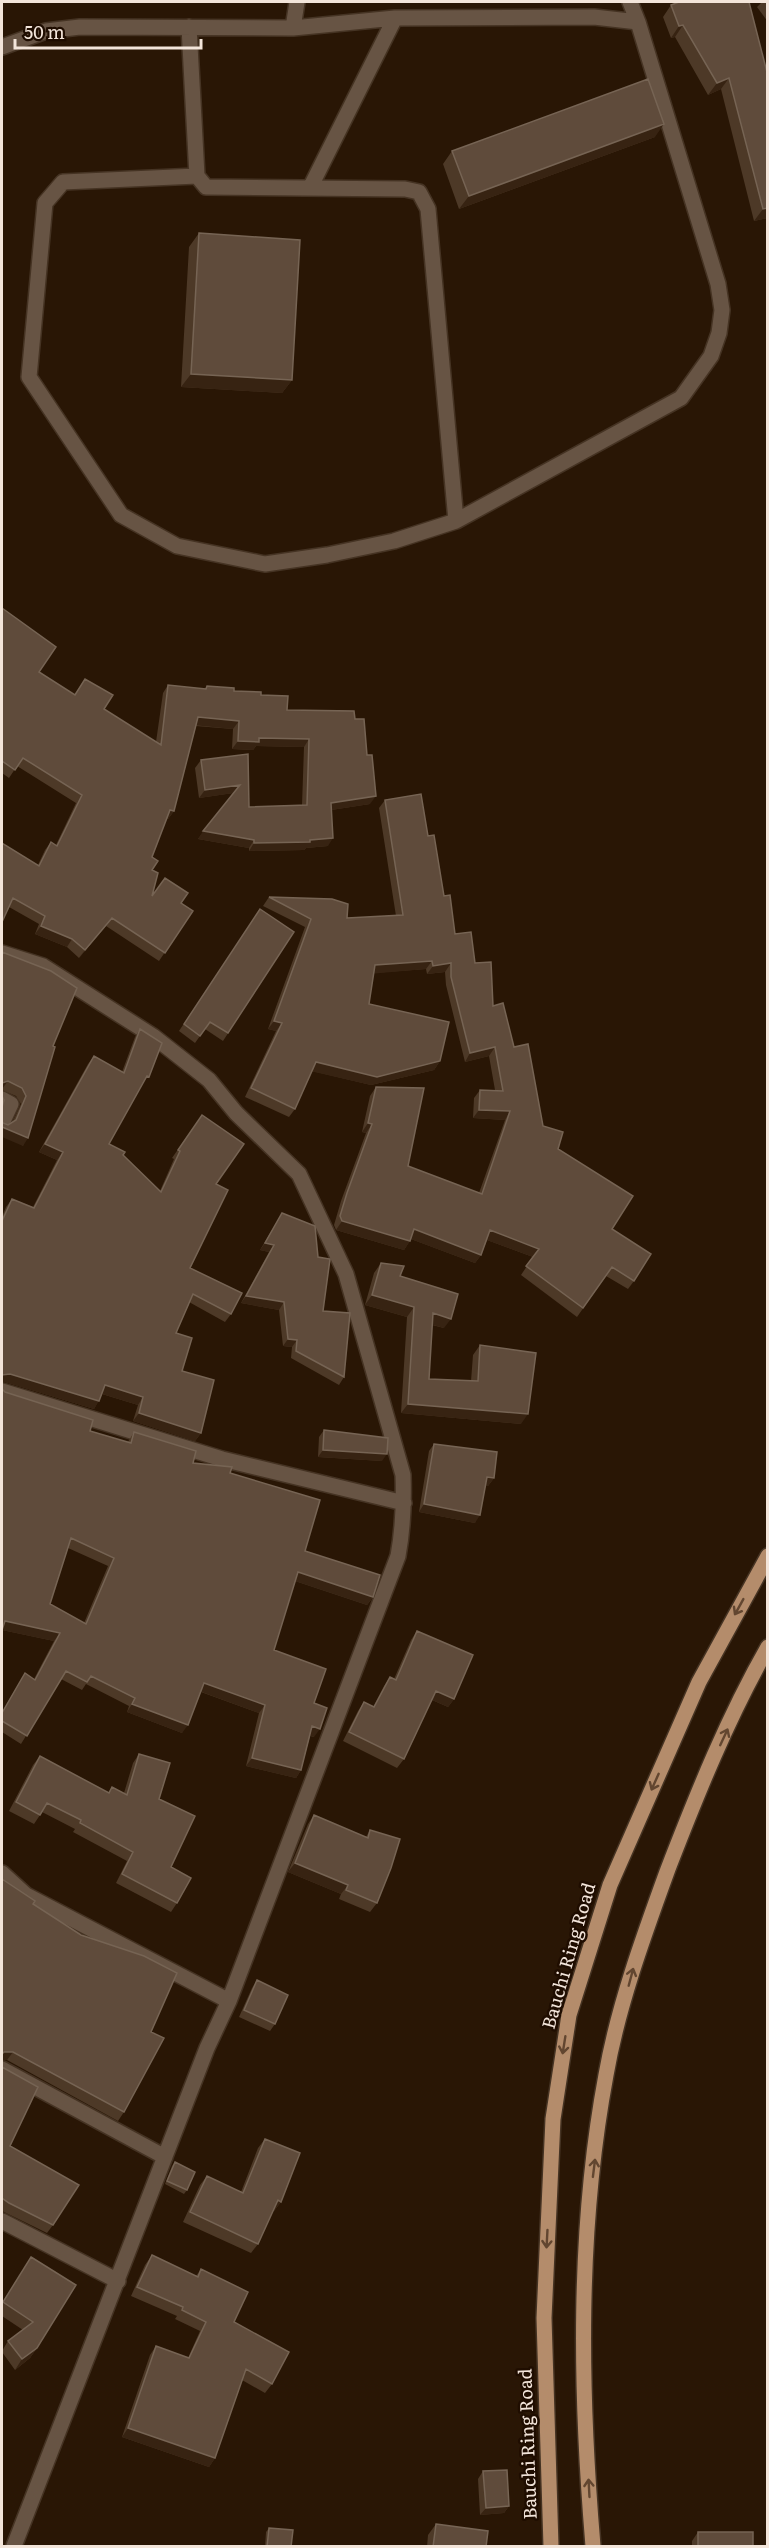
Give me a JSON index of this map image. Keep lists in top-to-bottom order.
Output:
{
  "streets": {
    "main road": ["Bauchi Ring Road"]
  },
  "scale_bar": "50 m"
}
